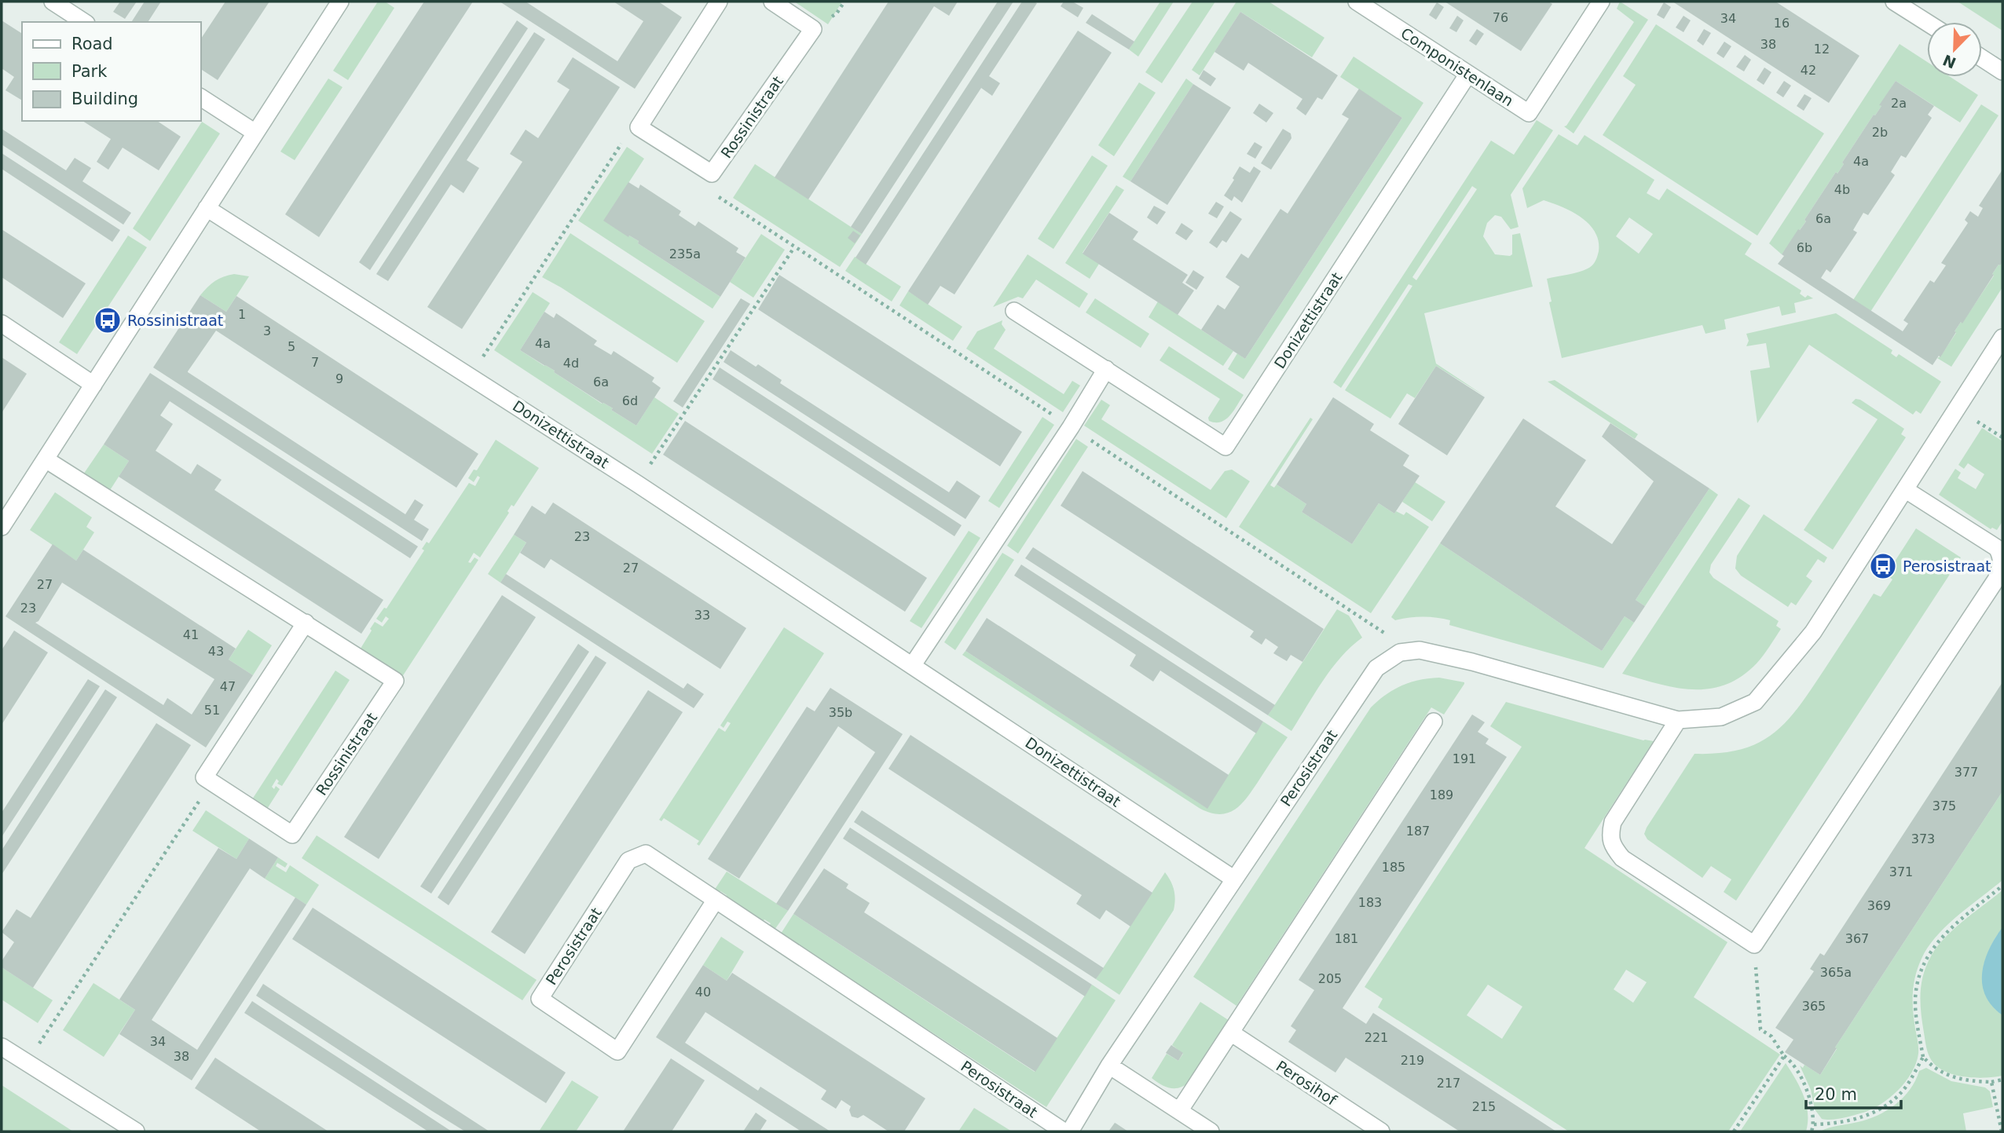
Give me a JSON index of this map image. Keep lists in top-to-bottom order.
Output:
{
  "streets": {
    "street": [
      "Componistenlaan",
      "Rossinistraat",
      "Donizettistraat",
      "Perosistraat",
      "Perosihof"
    ]
  },
  "crossings": [
    ["Componistenlaan", "Donizettistraat"],
    ["Donizettistraat", "Perosistraat"]
  ],
  "places": {
    "bus stop": ["Rossinistraat", "Perosistraat"]
  },
  "house_numbers": [
    "76",
    "34",
    "16",
    "38",
    "12",
    "42",
    "2a",
    "2b",
    "4a",
    "4b",
    "6a",
    "6b",
    "235a",
    "1",
    "3",
    "4a",
    "5",
    "7",
    "4d",
    "9",
    "6a",
    "6d",
    "23",
    "27",
    "27",
    "23",
    "33",
    "41",
    "43",
    "47",
    "51",
    "35b",
    "191",
    "377",
    "189",
    "375",
    "187",
    "373",
    "185",
    "371",
    "183",
    "369",
    "181",
    "367",
    "365a",
    "205",
    "40",
    "365",
    "221",
    "34",
    "38",
    "219",
    "217",
    "215"
  ],
  "legend": ["Road", "Park", "Building"],
  "scale_bar": "20 m",
  "north": "bottom left"
}
